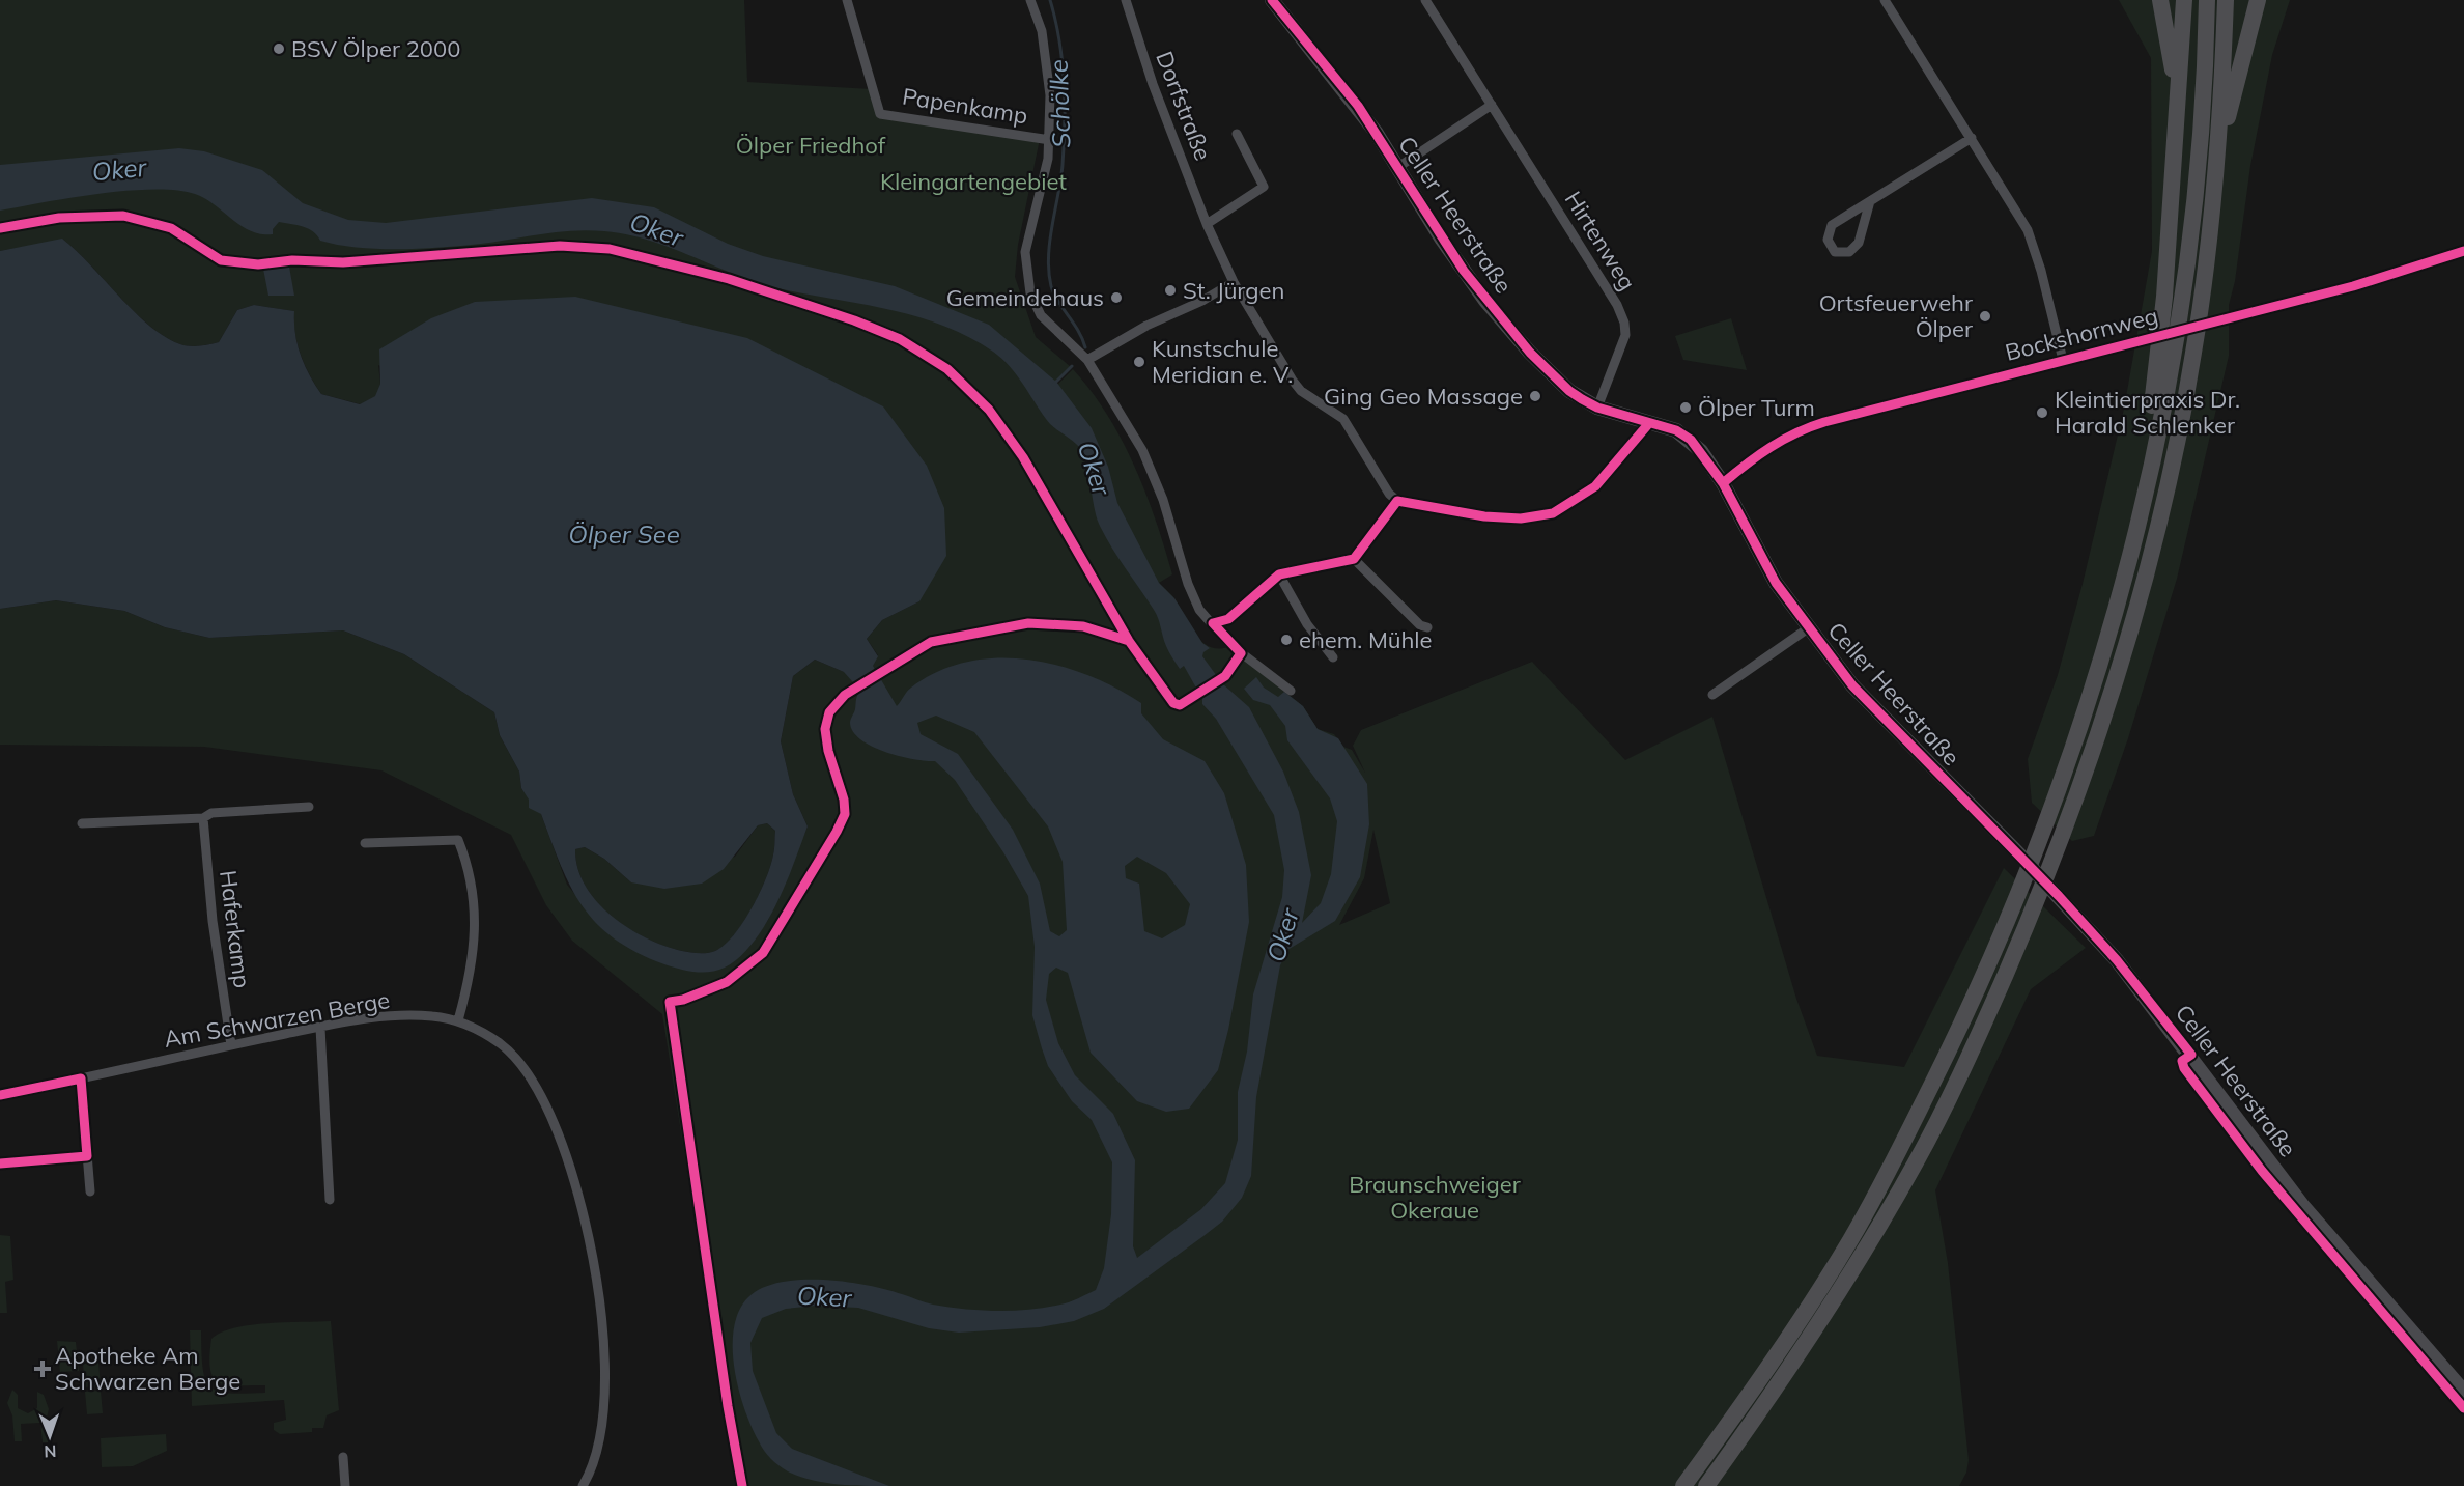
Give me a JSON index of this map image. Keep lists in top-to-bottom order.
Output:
{
  "streets": {
    "main road": ["Celler Heerstraße"],
    "street": [
      "Papenkamp",
      "Dorfstraße",
      "Hirtenweg",
      "Bockshornweg",
      "Haferkamp",
      "Am Schwarzen Berge"
    ]
  },
  "crossings": [
    ["Celler Heerstraße", "Hirtenweg"],
    ["Celler Heerstraße", "Bockshornweg"],
    ["Haferkamp", "Am Schwarzen Berge"]
  ],
  "water": ["Schölke", "Oker", "Ölper See"],
  "parks": ["Ölper Friedhof", "Kleingartengebiet", "Braunschweiger Okeraue"],
  "places": {
    "other": [
      "BSV Ölper 2000",
      "St. Jürgen",
      "Gemeindehaus",
      "Ortsfeuerwehr Ölper",
      "Kunstschule Meridian e. V.",
      "Ging Geo Massage",
      "Ölper Turm",
      "Kleintierpraxis Dr. Harald Schlenker",
      "ehem. Mühle"
    ],
    "health": ["Apotheke Am Schwarzen Berge"]
  },
  "north": "bottom"
}
